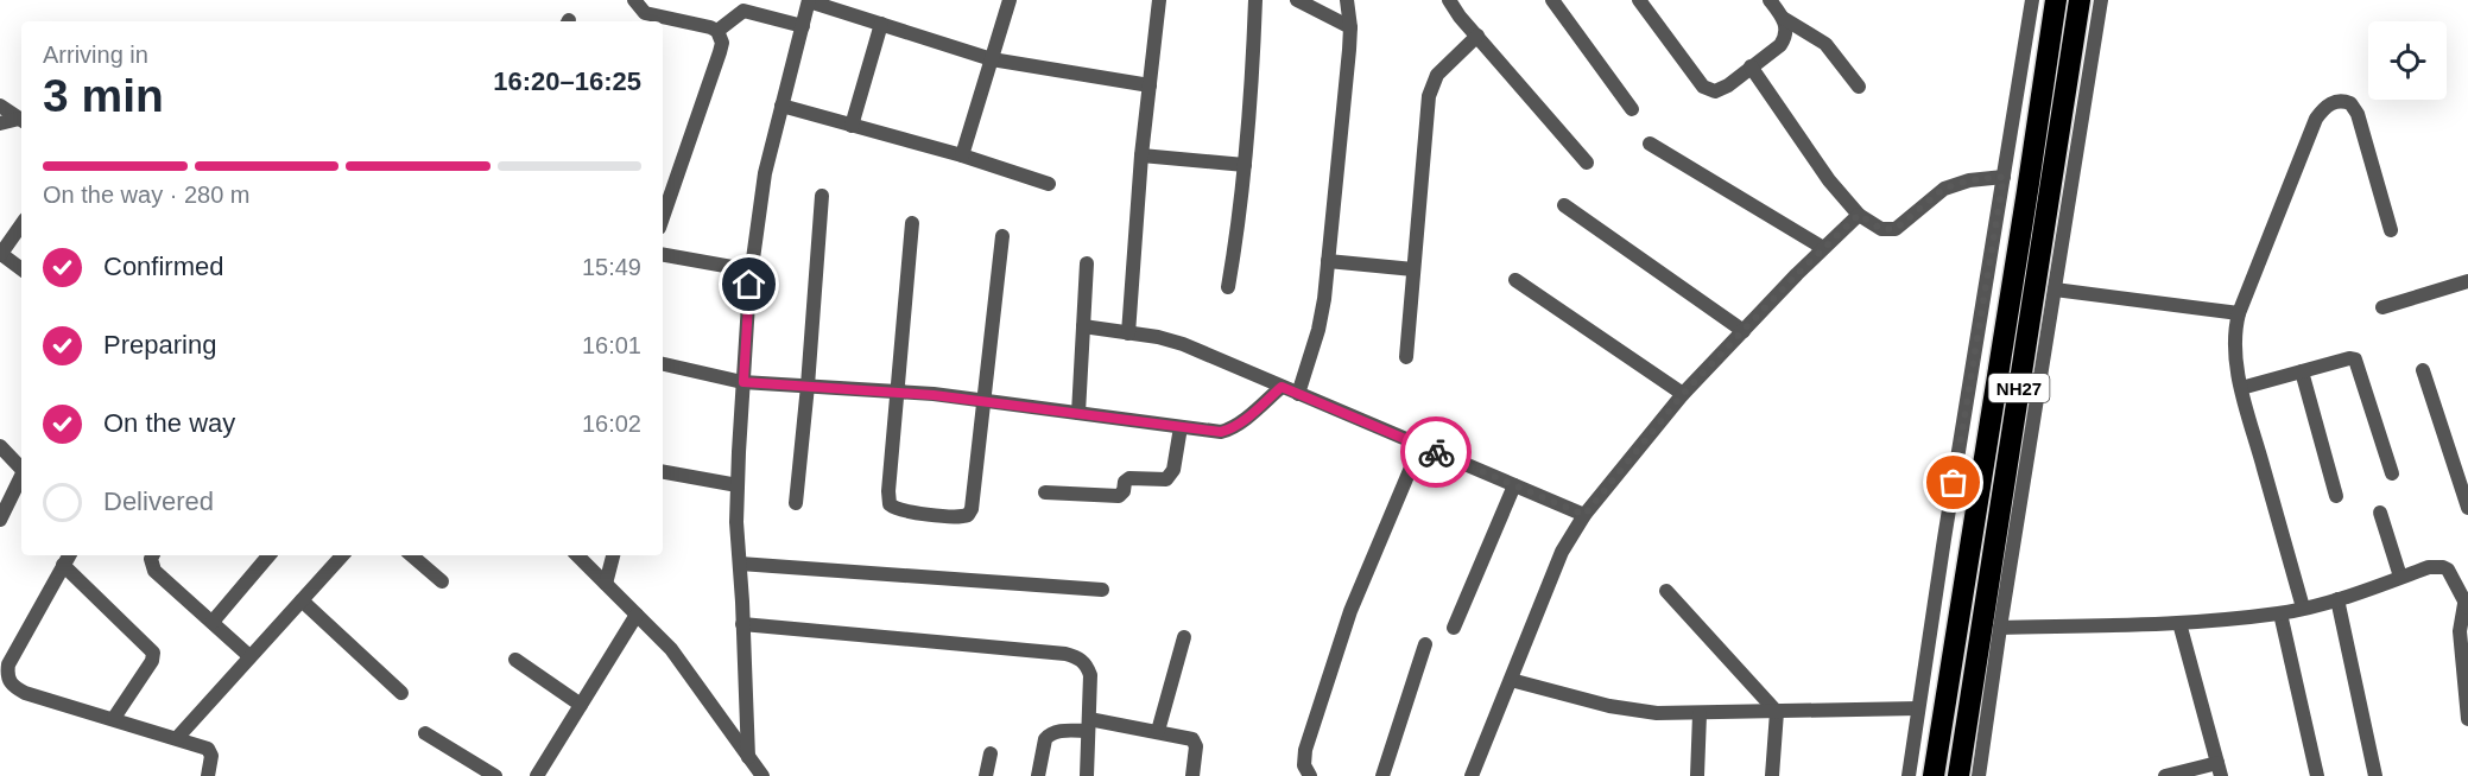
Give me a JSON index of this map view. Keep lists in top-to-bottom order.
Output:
{
  "streets": {
    "highway": ["NH27"]
  },
  "page": {
    "heading": ["3 min", "Arriving in", "16:20–16:25"],
    "bar": "On the way · 280 m",
    "list": [
      ["Confirmed", "15:49"],
      ["Preparing", "16:01"],
      ["On the way", "16:02"],
      "Delivered"
    ]
  }
}
